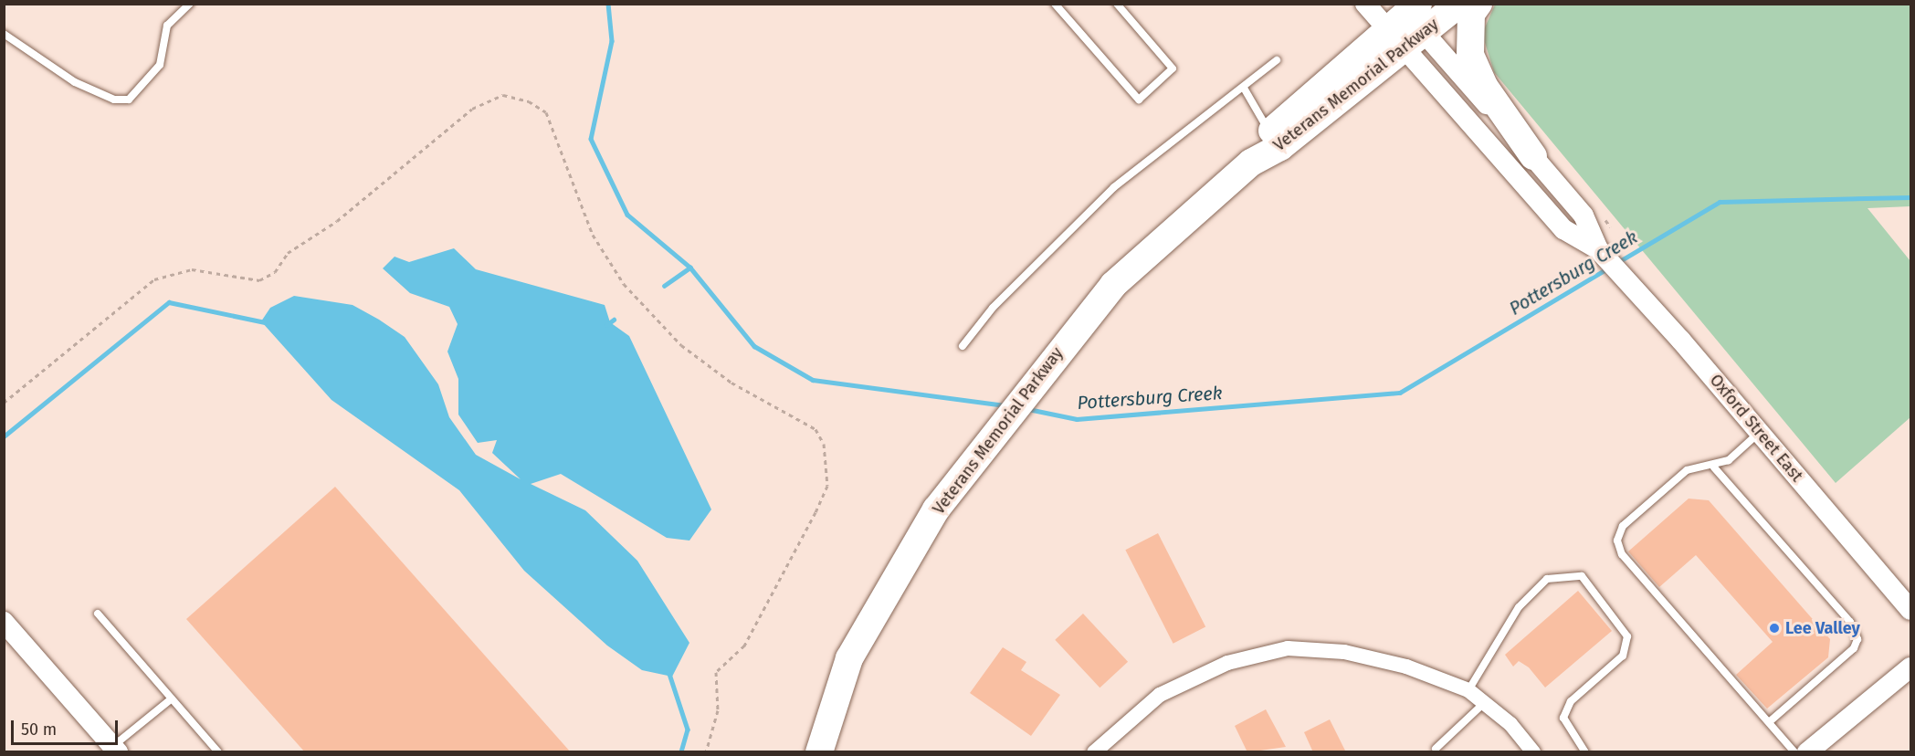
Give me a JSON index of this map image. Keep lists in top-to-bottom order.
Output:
{
  "streets": {
    "highway": ["Veterans Memorial Parkway"],
    "main road": ["Oxford Street East"]
  },
  "crossings": [
    ["Veterans Memorial Parkway", "Oxford Street East"]
  ],
  "water": ["Pottersburg Creek"],
  "places": ["Lee Valley"],
  "scale_bar": "50 m"
}
